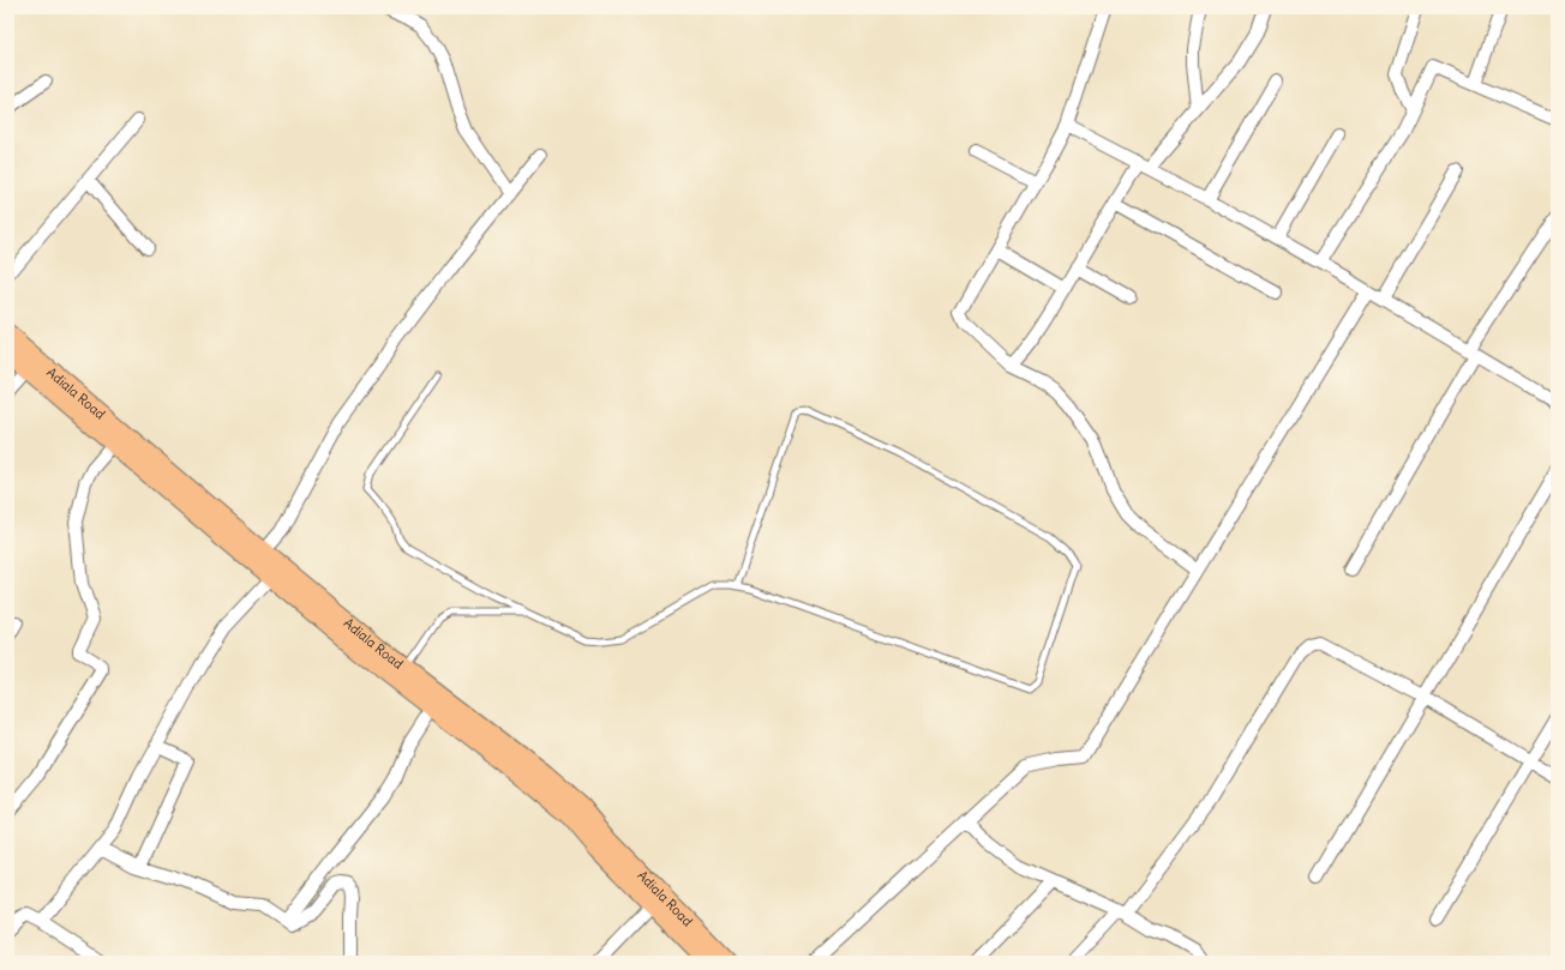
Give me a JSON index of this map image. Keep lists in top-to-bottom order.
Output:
{
  "streets": {
    "main road": ["Adiala Road"]
  }
}
